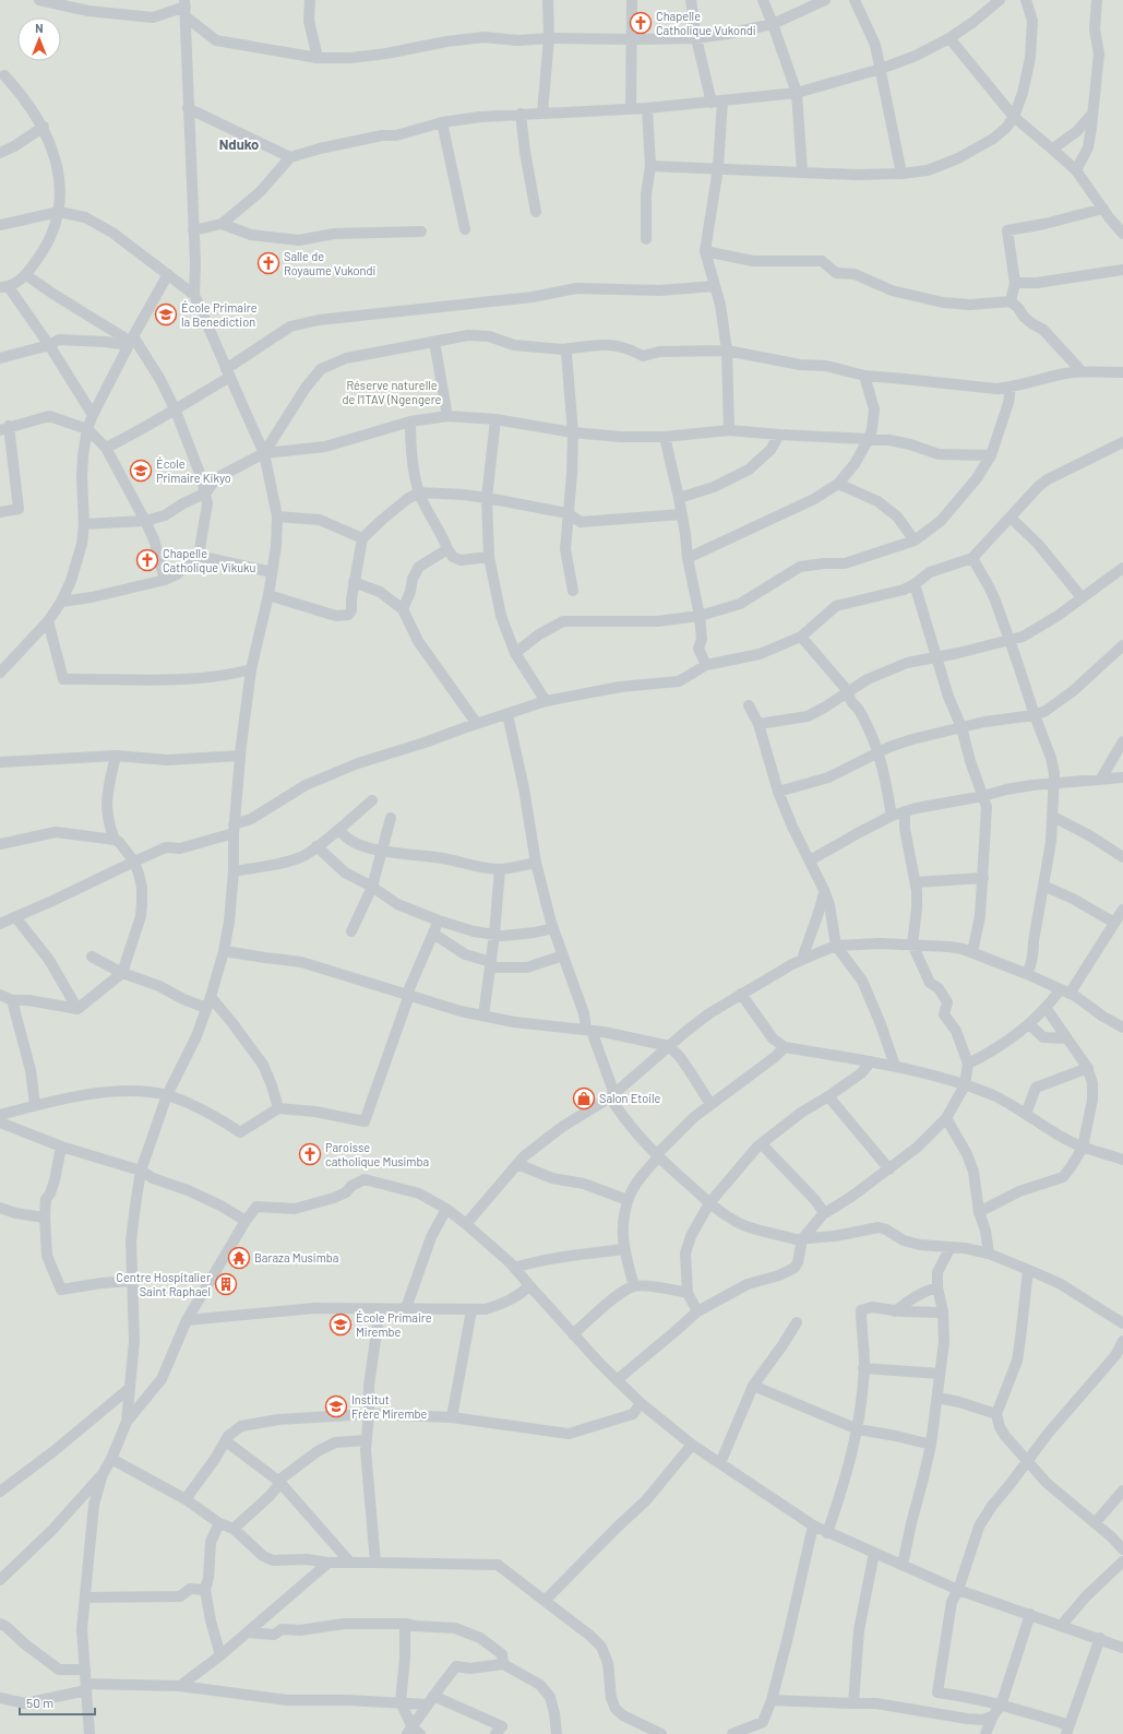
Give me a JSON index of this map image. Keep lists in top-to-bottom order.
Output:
{
  "districts": ["Nduko"],
  "parks": ["Réserve naturelle de l'ITAV (Ngengere"],
  "places": {
    "church": [
      "Chapelle Catholique Vukondi",
      "Salle de Royaume Vukondi",
      "Chapelle Catholique Vikuku",
      "Paroisse catholique Musimba"
    ],
    "school or university": [
      "École Primaire la Benediction",
      "École Primaire Kikyo",
      "École Primaire Mirembe",
      "Institut Frère Mirembe"
    ],
    "shop": ["Salon Etoile"],
    "temple": ["Baraza Musimba"],
    "building": ["Centre Hospitalier Saint Raphael"]
  },
  "scale_bar": "50 m",
  "north": "top"
}
